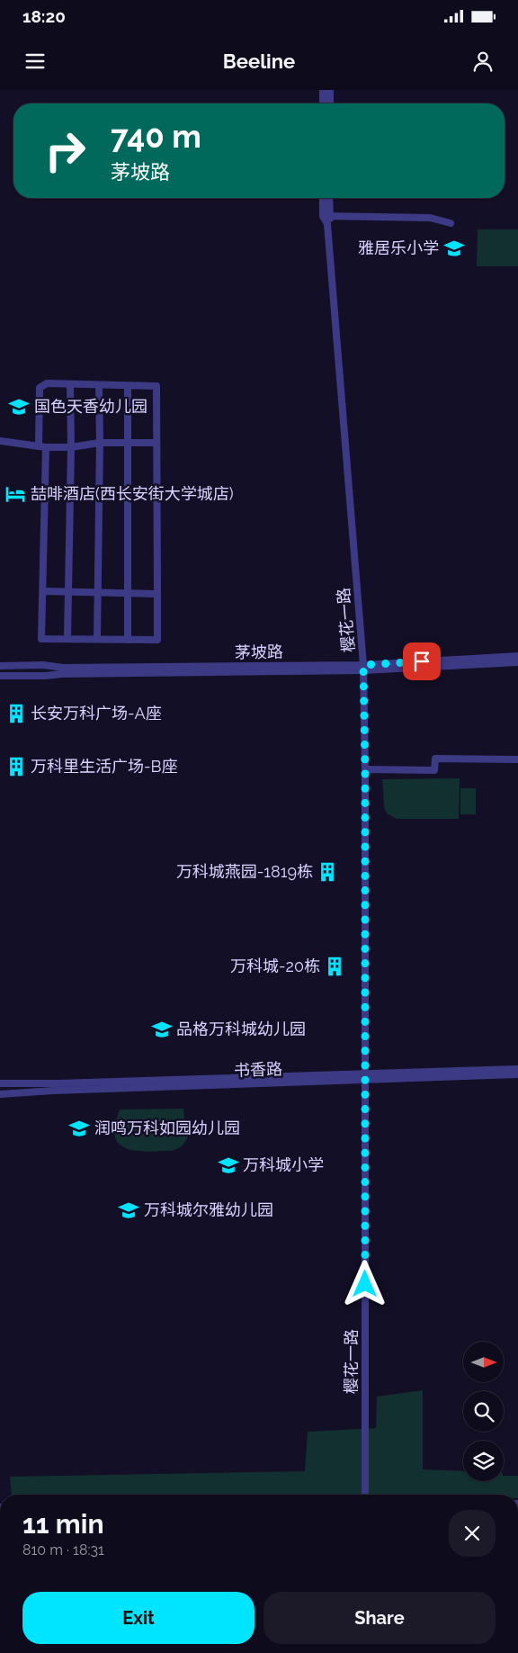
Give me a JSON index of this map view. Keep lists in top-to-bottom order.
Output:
{
  "streets": {
    "street": ["樱花一路", "茅坡路", "书香路"]
  },
  "crossings": [
    ["樱花一路", "茅坡路"],
    ["樱花一路", "书香路"]
  ],
  "places": {
    "school or university": [
      "雅居乐小学",
      "国色天香幼儿园",
      "品格万科城幼儿园",
      "润鸣万科如园幼儿园",
      "万科城小学",
      "万科城尔雅幼儿园"
    ],
    "hotel": ["喆啡酒店(西长安街大学城店)"],
    "building": [
      "长安万科广场-A座",
      "万科里生活广场-B座",
      "万科城燕园-1819栋",
      "万科城-20栋"
    ]
  },
  "north": "right",
  "page": {
    "status": "18:20",
    "header": "Beeline",
    "turn": ["740 m", "茅坡路"],
    "heading": ["11 min", "810 m · 18:31"],
    "buttons": ["Exit", "Share"]
  }
}
